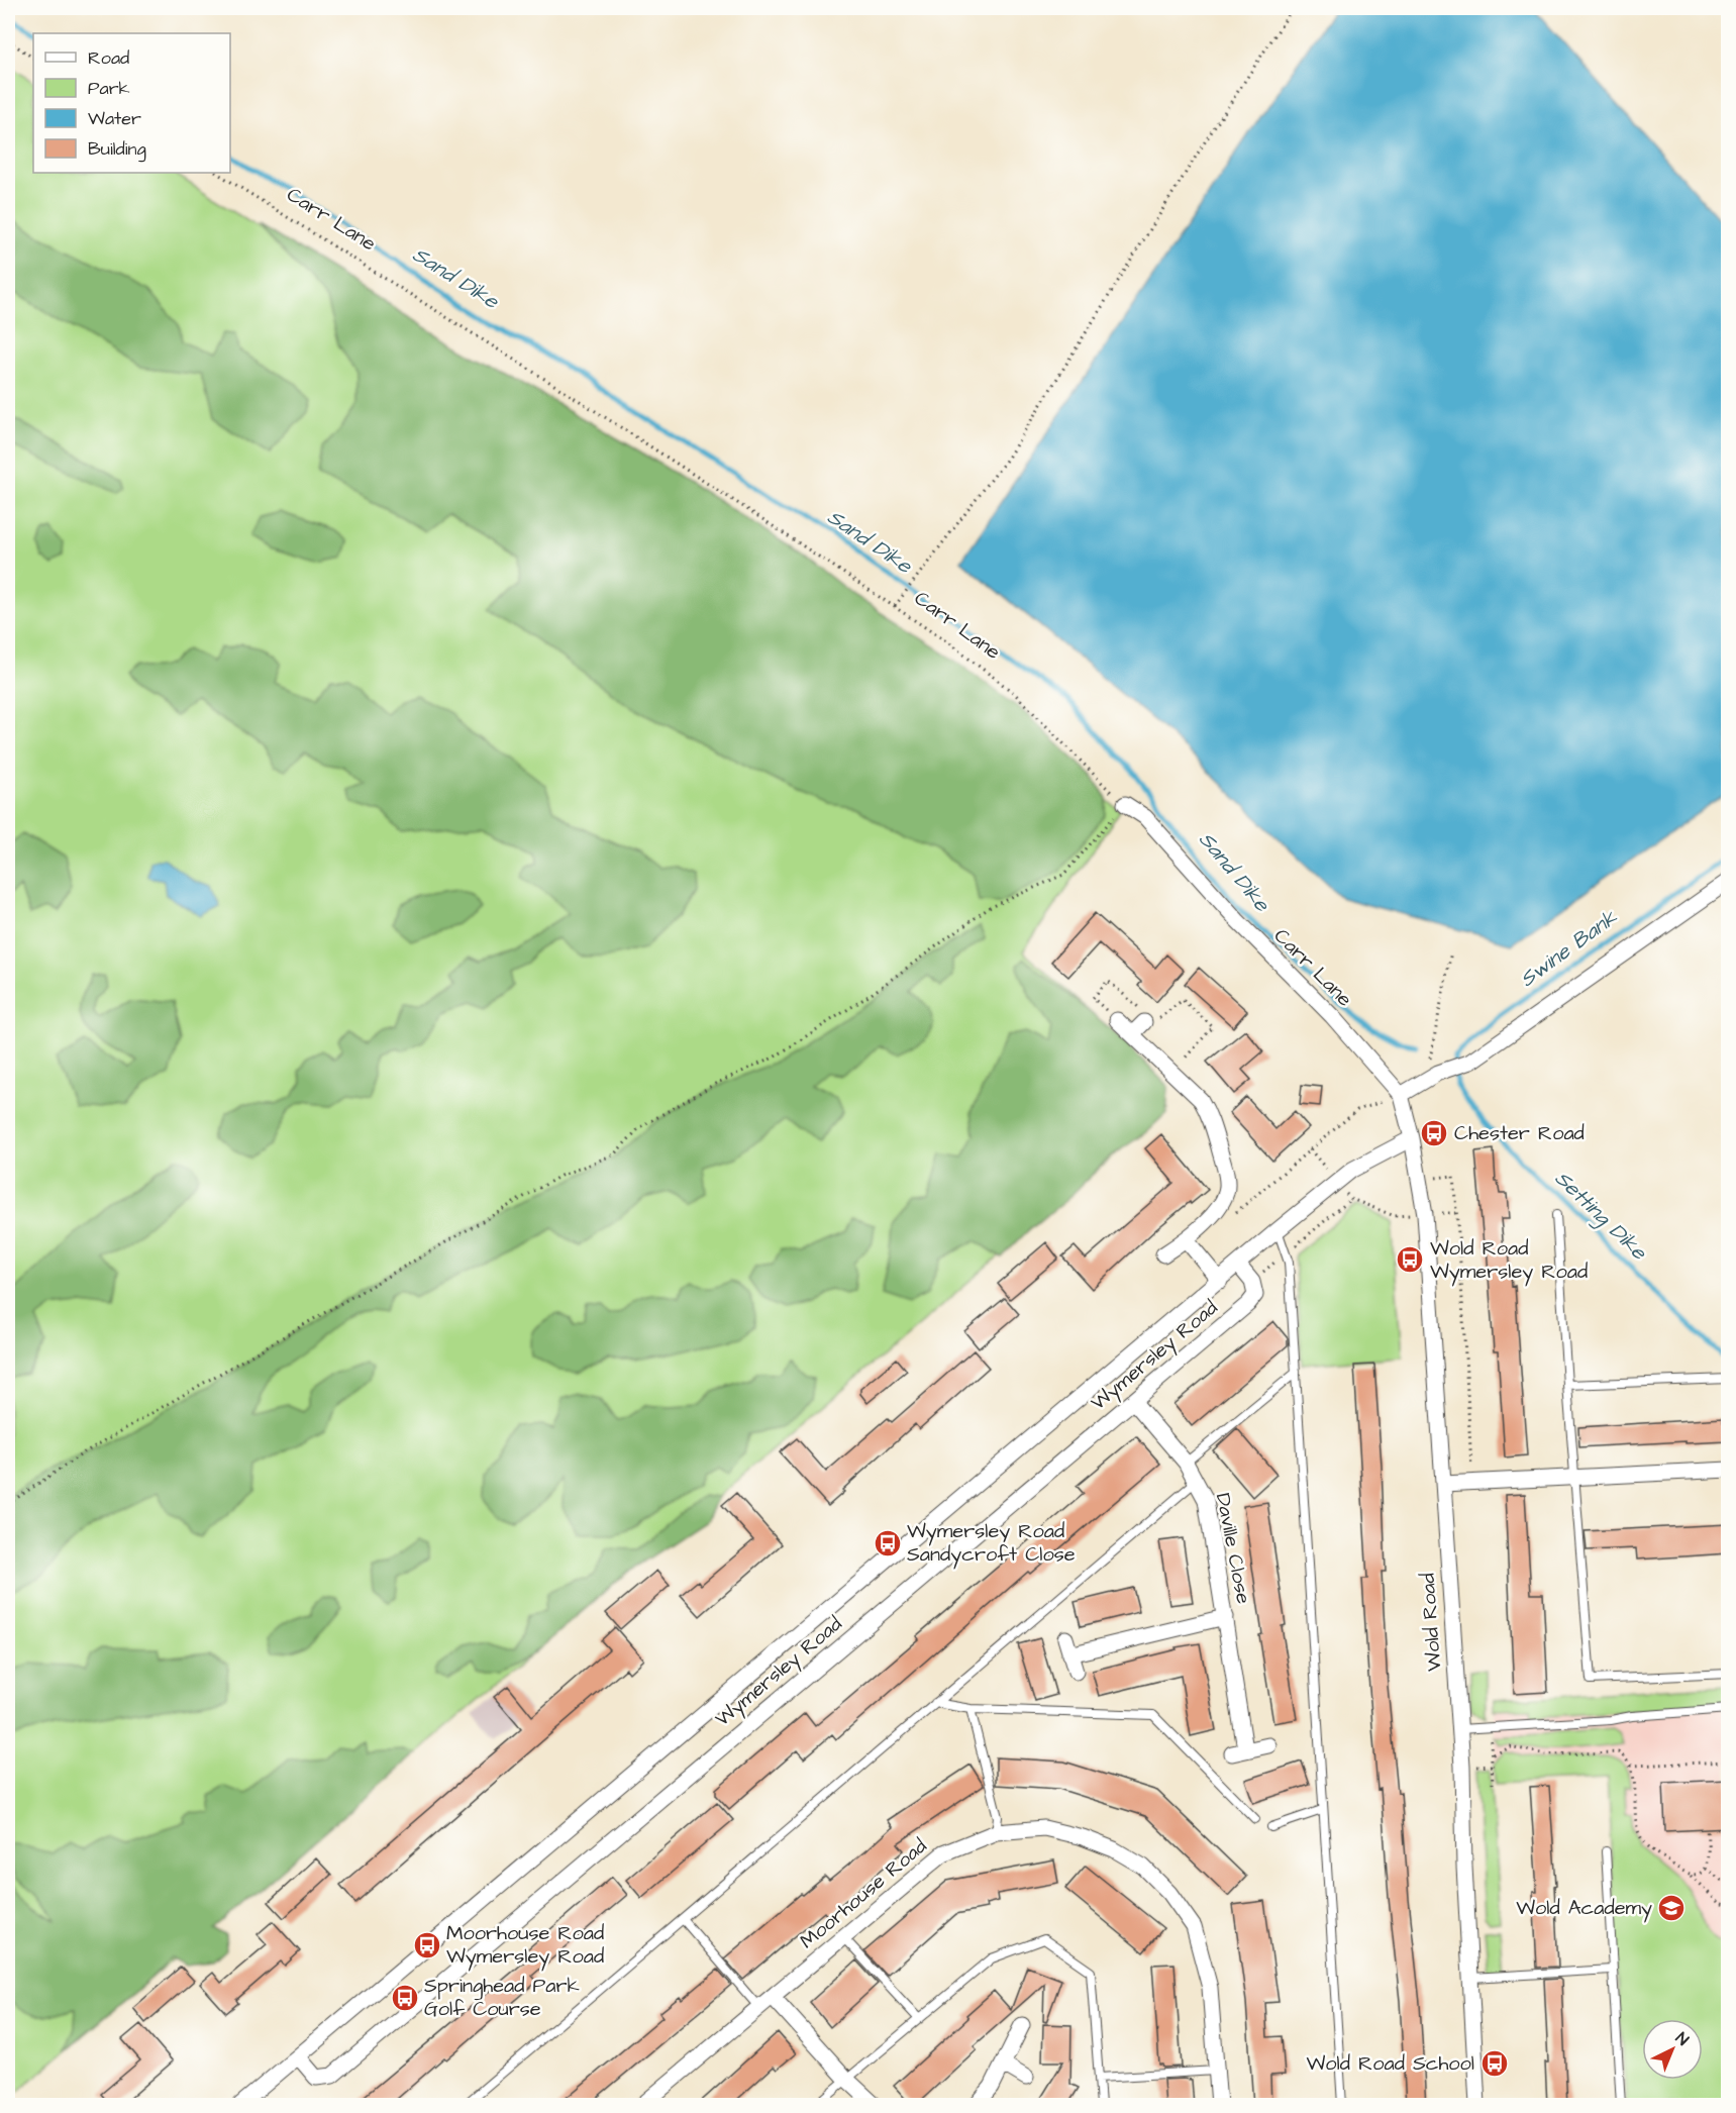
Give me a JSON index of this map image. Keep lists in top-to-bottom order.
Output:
{
  "streets": {
    "street": [
      "Carr Lane",
      "Wymersley Road",
      "Daville Close",
      "Wold Road",
      "Moorhouse Road"
    ]
  },
  "crossings": [
    ["Carr Lane", "Wymersley Road"],
    ["Carr Lane", "Wold Road"],
    ["Wymersley Road", "Daville Close"],
    ["Wymersley Road", "Wold Road"]
  ],
  "water": ["Sand Dike", "Swine Bank", "Setting Dike"],
  "places": {
    "bus stop": [
      "Chester Road",
      "Wold Road Wymersley Road",
      "Wymersley Road Sandycroft Close",
      "Moorhouse Road Wymersley Road",
      "Springhead Park Golf Course",
      "Wold Road School"
    ],
    "school or university": ["Wold Academy"]
  },
  "legend": [
    "Road",
    "Park",
    "Water",
    "Building"
  ],
  "north": "top right"
}
